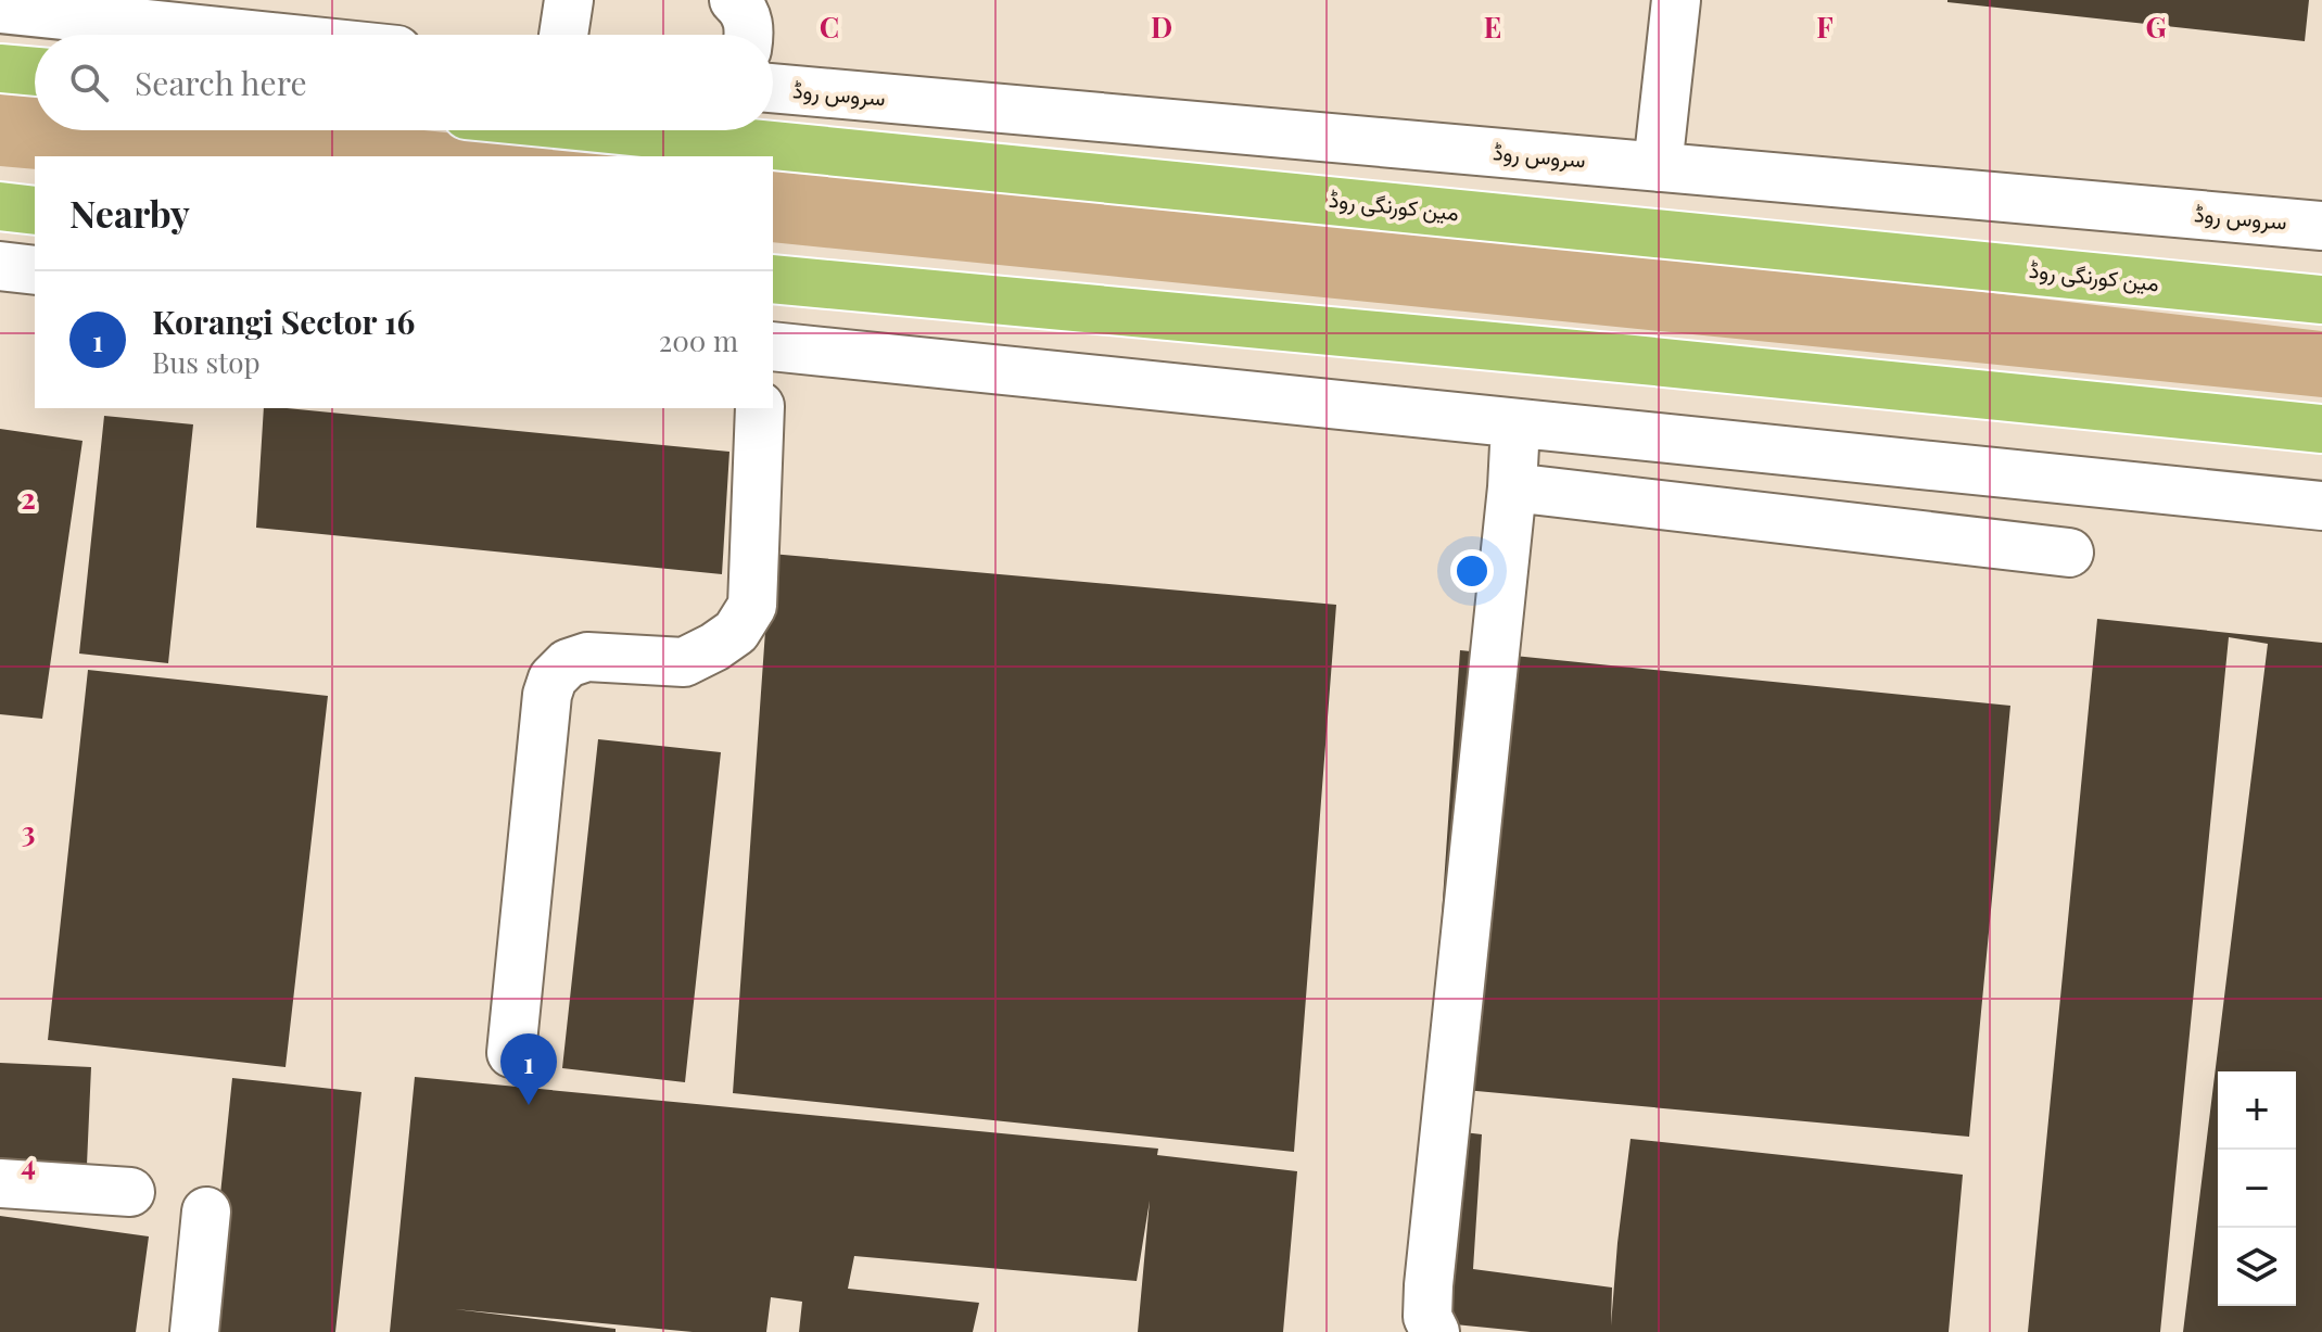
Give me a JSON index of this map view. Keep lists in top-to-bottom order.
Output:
{
  "streets": {
    "main road": ["مین کورنگی روڈ"],
    "street": ["سروس روڈ"]
  },
  "page": {
    "search": "Search here",
    "heading": "Nearby",
    "list": [
      {
        "mark": "1",
        "name": "Korangi Sector 16",
        "note": "Bus stop",
        "value": "200 m"
      }
    ],
    "pins": "1",
    "map_buttons": ["+", "−"]
  },
  "grid": {
    "columns": [
      "C",
      "D",
      "E",
      "F",
      "G"
    ],
    "rows": ["2", "3", "4"]
  }
}
